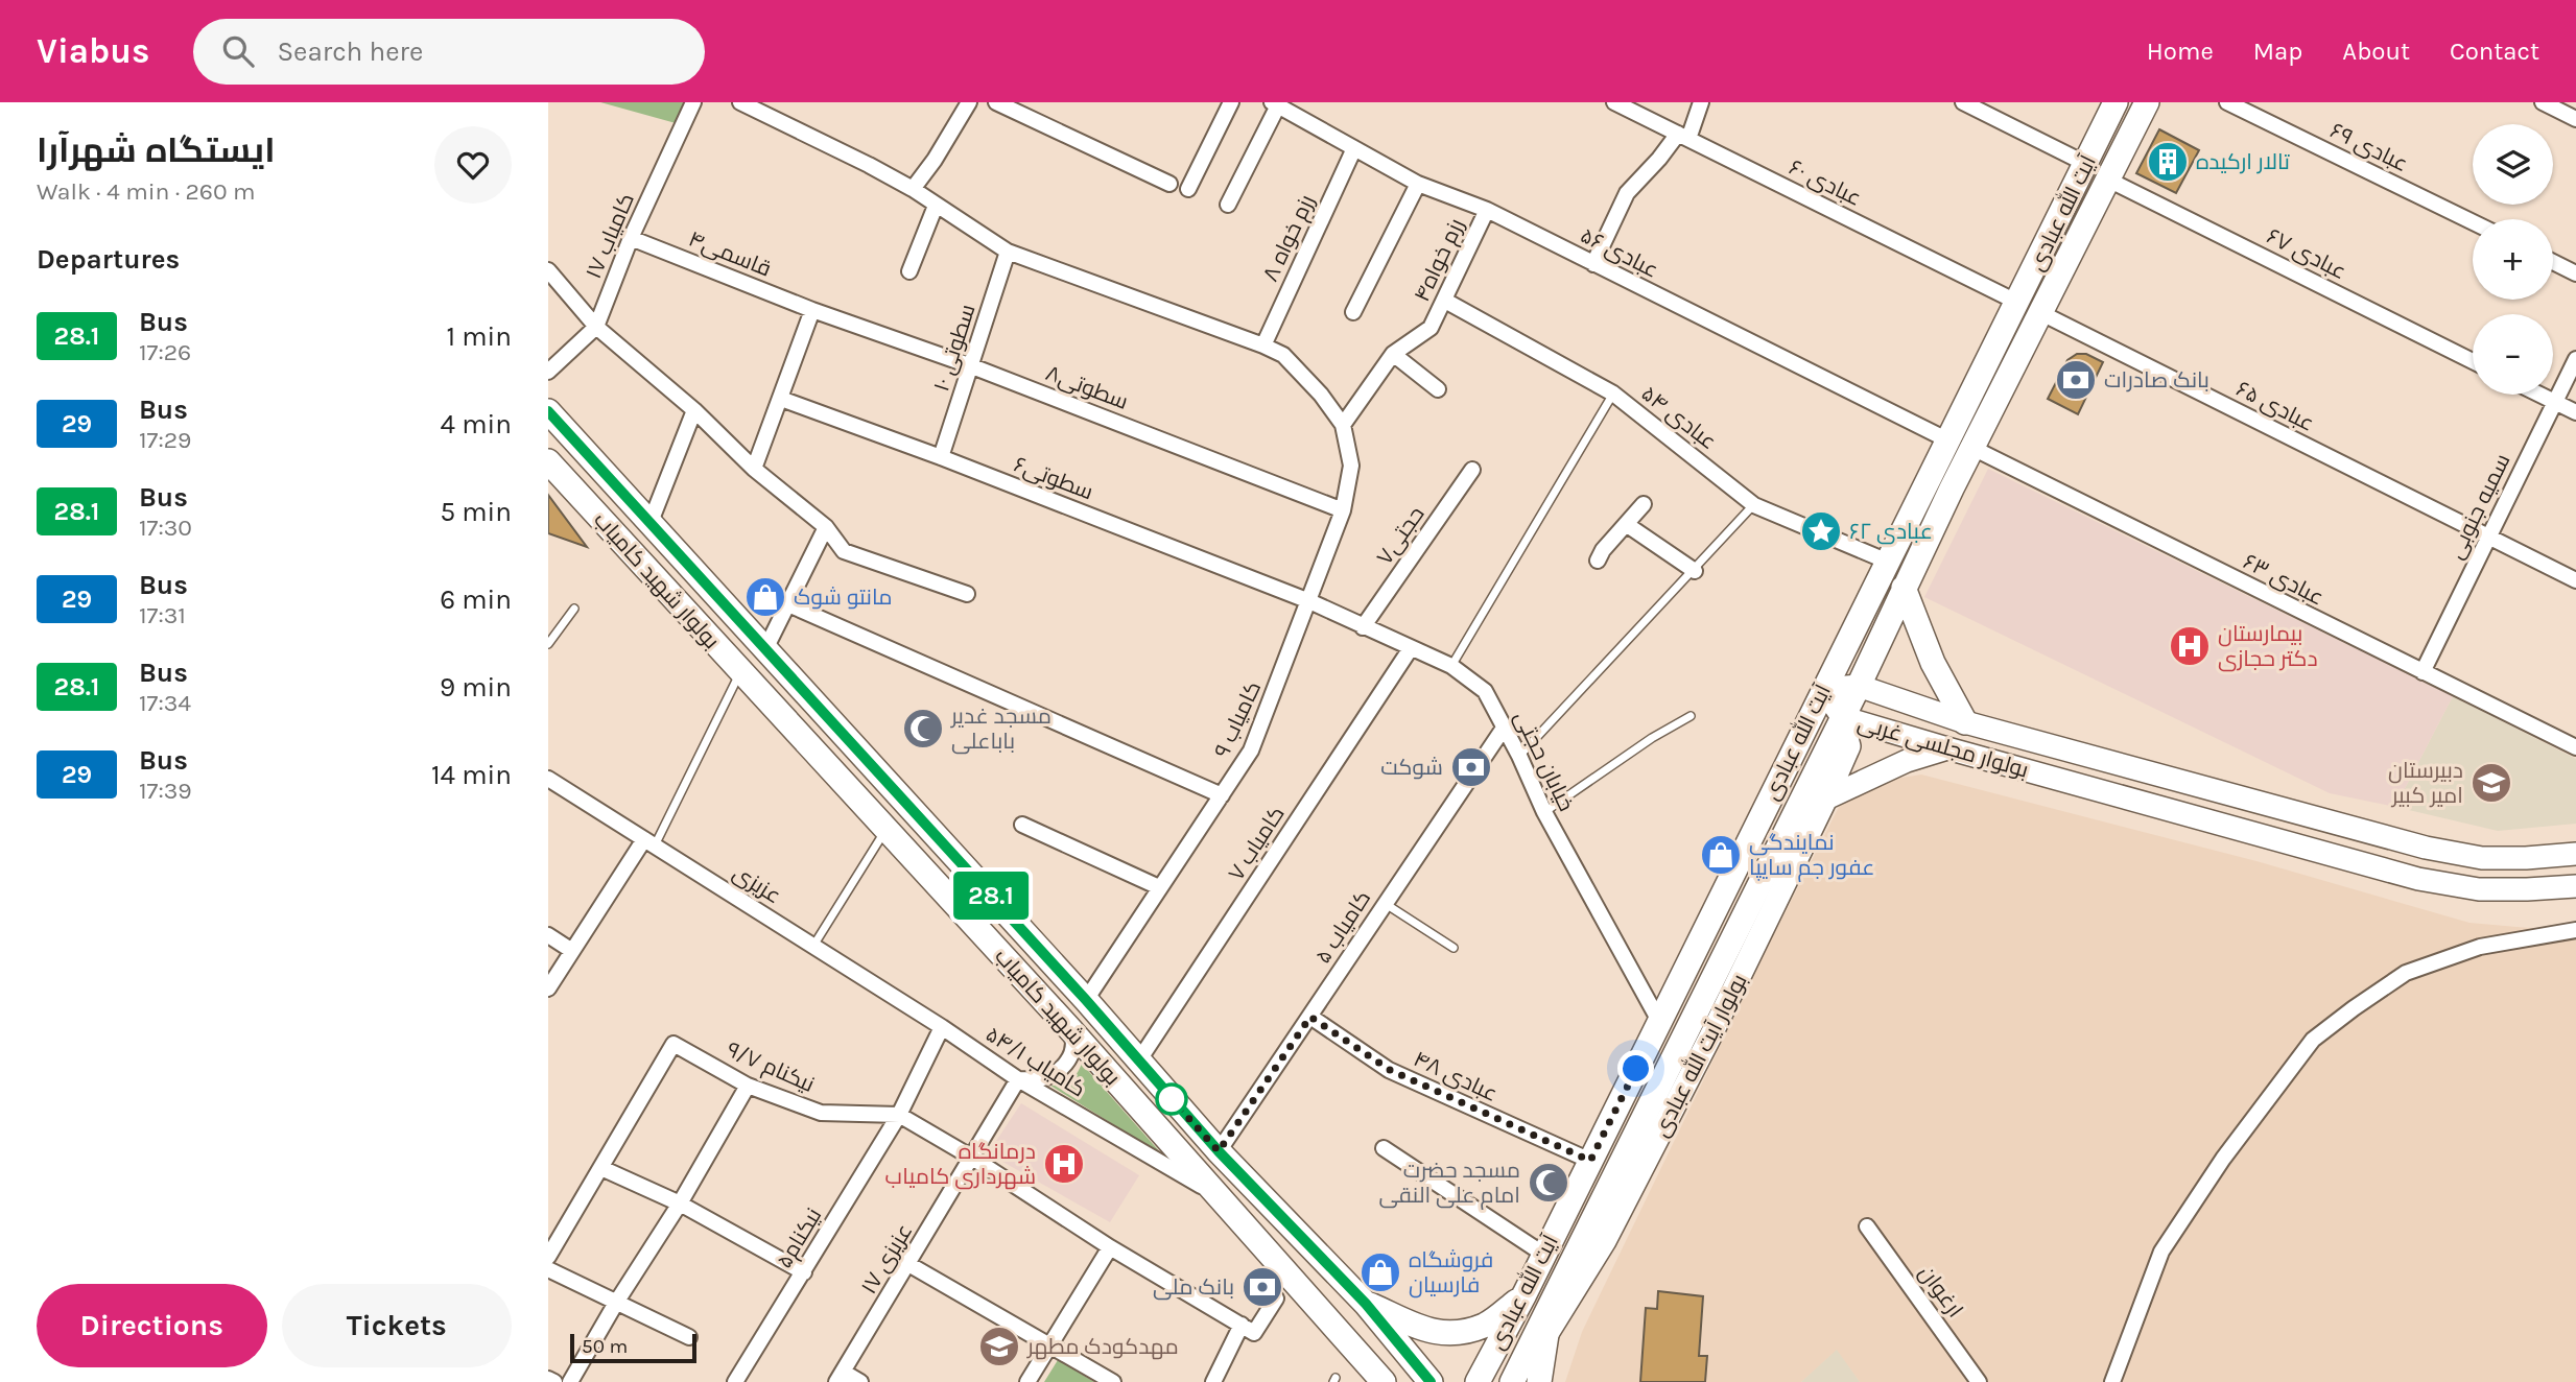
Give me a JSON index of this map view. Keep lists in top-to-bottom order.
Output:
{
  "streets": {
    "main road": [
      "آیت الله عبادی",
      "بولوار شهید کامیاب",
      "بولوار مجلسی غربی",
      "بولوار آیت الله عبادی"
    ],
    "street": [
      "عبادی ۶۹",
      "عبادی ۶۰",
      "کامیاب ۱۷",
      "رزم خواه ۸",
      "عبادی ۵۶",
      "قاسمی۴",
      "عبادی ۶۷",
      "رزم خواه۴",
      "سطوتی ۱۰",
      "سطوتی۸",
      "عبادی ۶۵",
      "عبادی ۵۴",
      "سطوتی۶",
      "سمیه جنوبی",
      "حجتی۷",
      "عبادی ۶۳",
      "کامیاب ۹",
      "خیابان حجتی",
      "کامیاب ۷",
      "عزیزی",
      "کامیاب ۵",
      "کامیاب ۵۴/۱",
      "نیکنام ۹/۷",
      "عبادی ۴۸",
      "نیکنام۵",
      "عزیزی ۱۷",
      "ارغوان"
    ]
  },
  "crossings": [
    ["عبادی ۶۰", "آیت الله عبادی"],
    ["آیت الله عبادی", "عبادی ۵۶"],
    ["آیت الله عبادی", "عبادی ۶۷"],
    ["آیت الله عبادی", "عبادی ۶۵"],
    ["آیت الله عبادی", "عبادی ۵۴"],
    ["آیت الله عبادی", "عبادی ۶۳"],
    ["آیت الله عبادی", "بولوار مجلسی غربی"],
    ["آیت الله عبادی", "خیابان حجتی"],
    ["آیت الله عبادی", "بولوار آیت الله عبادی"],
    ["آیت الله عبادی", "عبادی ۴۸"],
    ["کامیاب ۱۷", "قاسمی۴"],
    ["رزم خواه ۸", "عبادی ۵۶"],
    ["عبادی ۵۶", "رزم خواه۴"],
    ["قاسمی۴", "سطوتی۸"],
    ["رزم خواه۴", "عبادی ۵۴"],
    ["رزم خواه۴", "کامیاب ۹"],
    ["سطوتی ۱۰", "سطوتی۸"],
    ["سطوتی ۱۰", "سطوتی۶"],
    ["سطوتی۸", "کامیاب ۹"],
    ["عبادی ۶۵", "سمیه جنوبی"],
    ["سطوتی۶", "کامیاب ۹"],
    ["سطوتی۶", "خیابان حجتی"],
    ["سمیه جنوبی", "عبادی ۶۳"],
    ["حجتی۷", "خیابان حجتی"],
    ["بولوار شهید کامیاب", "کامیاب ۹"],
    ["بولوار شهید کامیاب", "کامیاب ۷"],
    ["بولوار شهید کامیاب", "کامیاب ۵"],
    ["بولوار شهید کامیاب", "کامیاب ۵۴/۱"],
    ["کامیاب ۹", "خیابان حجتی"],
    ["بولوار مجلسی غربی", "بولوار آیت الله عبادی"],
    ["خیابان حجتی", "کامیاب ۷"],
    ["خیابان حجتی", "کامیاب ۵"],
    ["عزیزی", "کامیاب ۵۴/۱"],
    ["عزیزی", "نیکنام۵"],
    ["کامیاب ۵", "عبادی ۴۸"],
    ["کامیاب ۵۴/۱", "نیکنام۵"],
    ["کامیاب ۵۴/۱", "عزیزی ۱۷"],
    ["نیکنام ۹/۷", "نیکنام۵"]
  ],
  "places": {
    "building": ["تالار ارکیده"],
    "bank": ["بانک صادرات", "شوكت", "بانک ملی"],
    "place": ["عبادی ۶۲"],
    "shop": ["مانتو شوک", "نمایندگی عفور جم سایپا", "فروشگاه فارسیان"],
    "hospital": ["بیمارستان دکتر حجازی", "درمانگاه شهرداری کامیاب"],
    "mosque": ["مسجد غدیر باباعلی", "مسجد حضرت امام علی النقی"],
    "school or university": ["دبیرستان امیر کبیر", "مهدکودک مطهر"]
  },
  "lines": ["bus line 28.1"],
  "scale_bar": "50 m",
  "page": {
    "header": "Viabus",
    "search": "Search here",
    "nav": [
      "Home",
      "Map",
      "About",
      "Contact"
    ],
    "heading": [
      ["ایستگاه شهرآرا", "Walk · 4 min · 260 m"],
      "Departures"
    ],
    "on_map": "28.1",
    "map_buttons": ["+", "−"],
    "list": [
      {
        "mark": "28.1",
        "name": "Bus",
        "note": "17:26",
        "value": "1 min"
      },
      {
        "mark": "29",
        "name": "Bus",
        "note": "17:29",
        "value": "4 min"
      },
      {
        "mark": "28.1",
        "name": "Bus",
        "note": "17:30",
        "value": "5 min"
      },
      {
        "mark": "29",
        "name": "Bus",
        "note": "17:31",
        "value": "6 min"
      },
      {
        "mark": "28.1",
        "name": "Bus",
        "note": "17:34",
        "value": "9 min"
      },
      {
        "mark": "29",
        "name": "Bus",
        "note": "17:39",
        "value": "14 min"
      }
    ],
    "buttons": ["Directions", "Tickets"],
    "scale": "50 m"
  }
}
